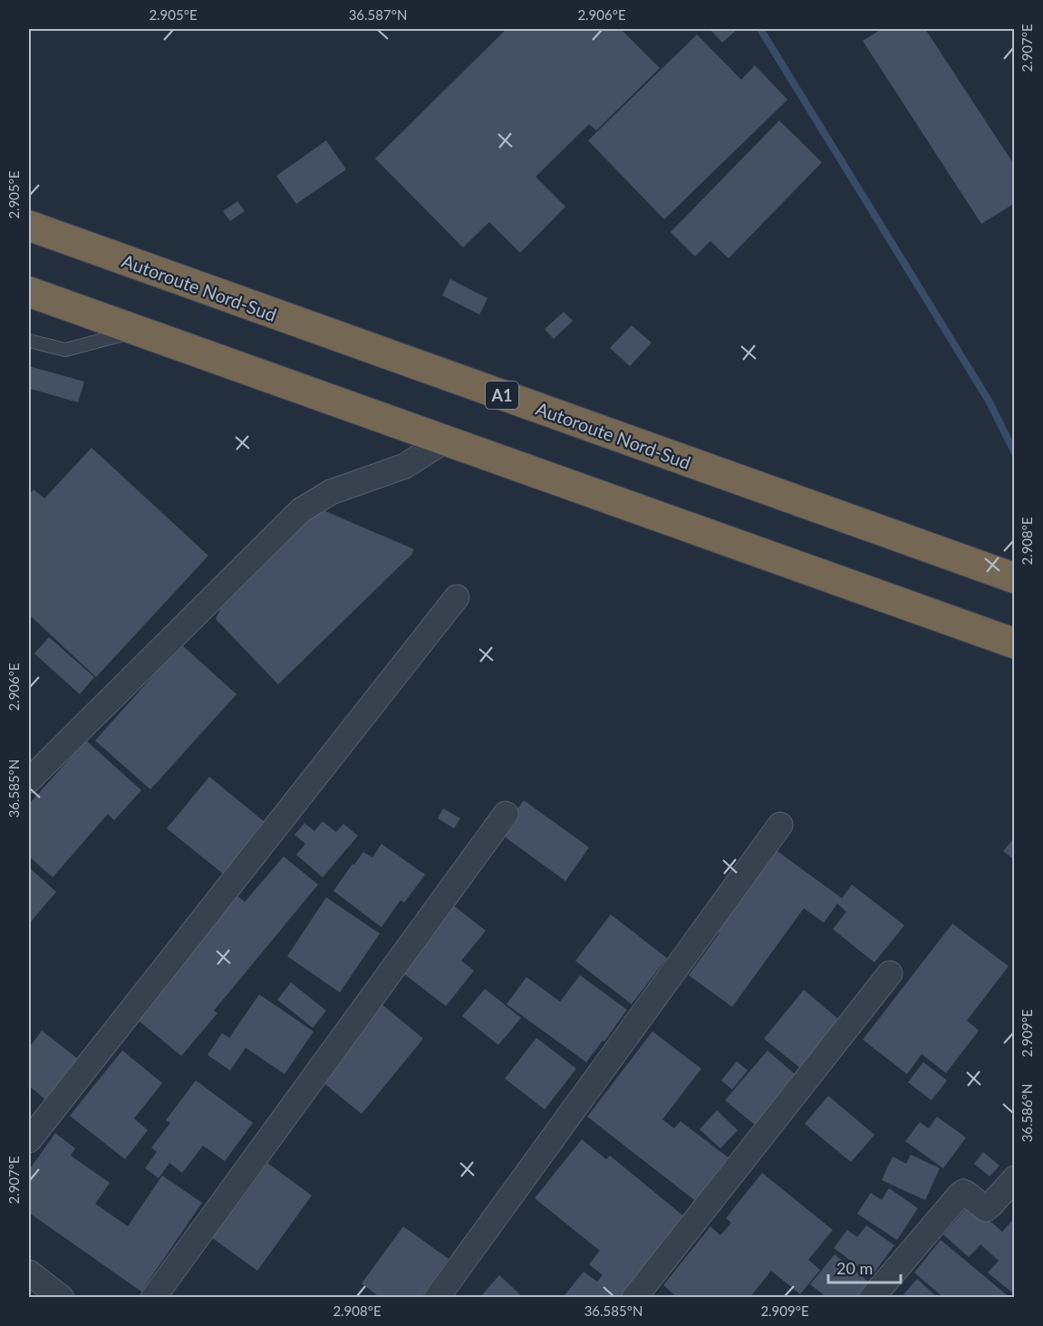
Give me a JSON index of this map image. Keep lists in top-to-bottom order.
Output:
{
  "streets": {
    "highway": ["Autoroute Nord-Sud", "A1"]
  },
  "scale_bar": "20 m",
  "coordinates": [
    "2.905°E",
    "36.587°N",
    "2.906°E",
    "2.907°E",
    "2.908°E",
    "36.585°N",
    "2.909°E",
    "36.586°N"
  ]
}
